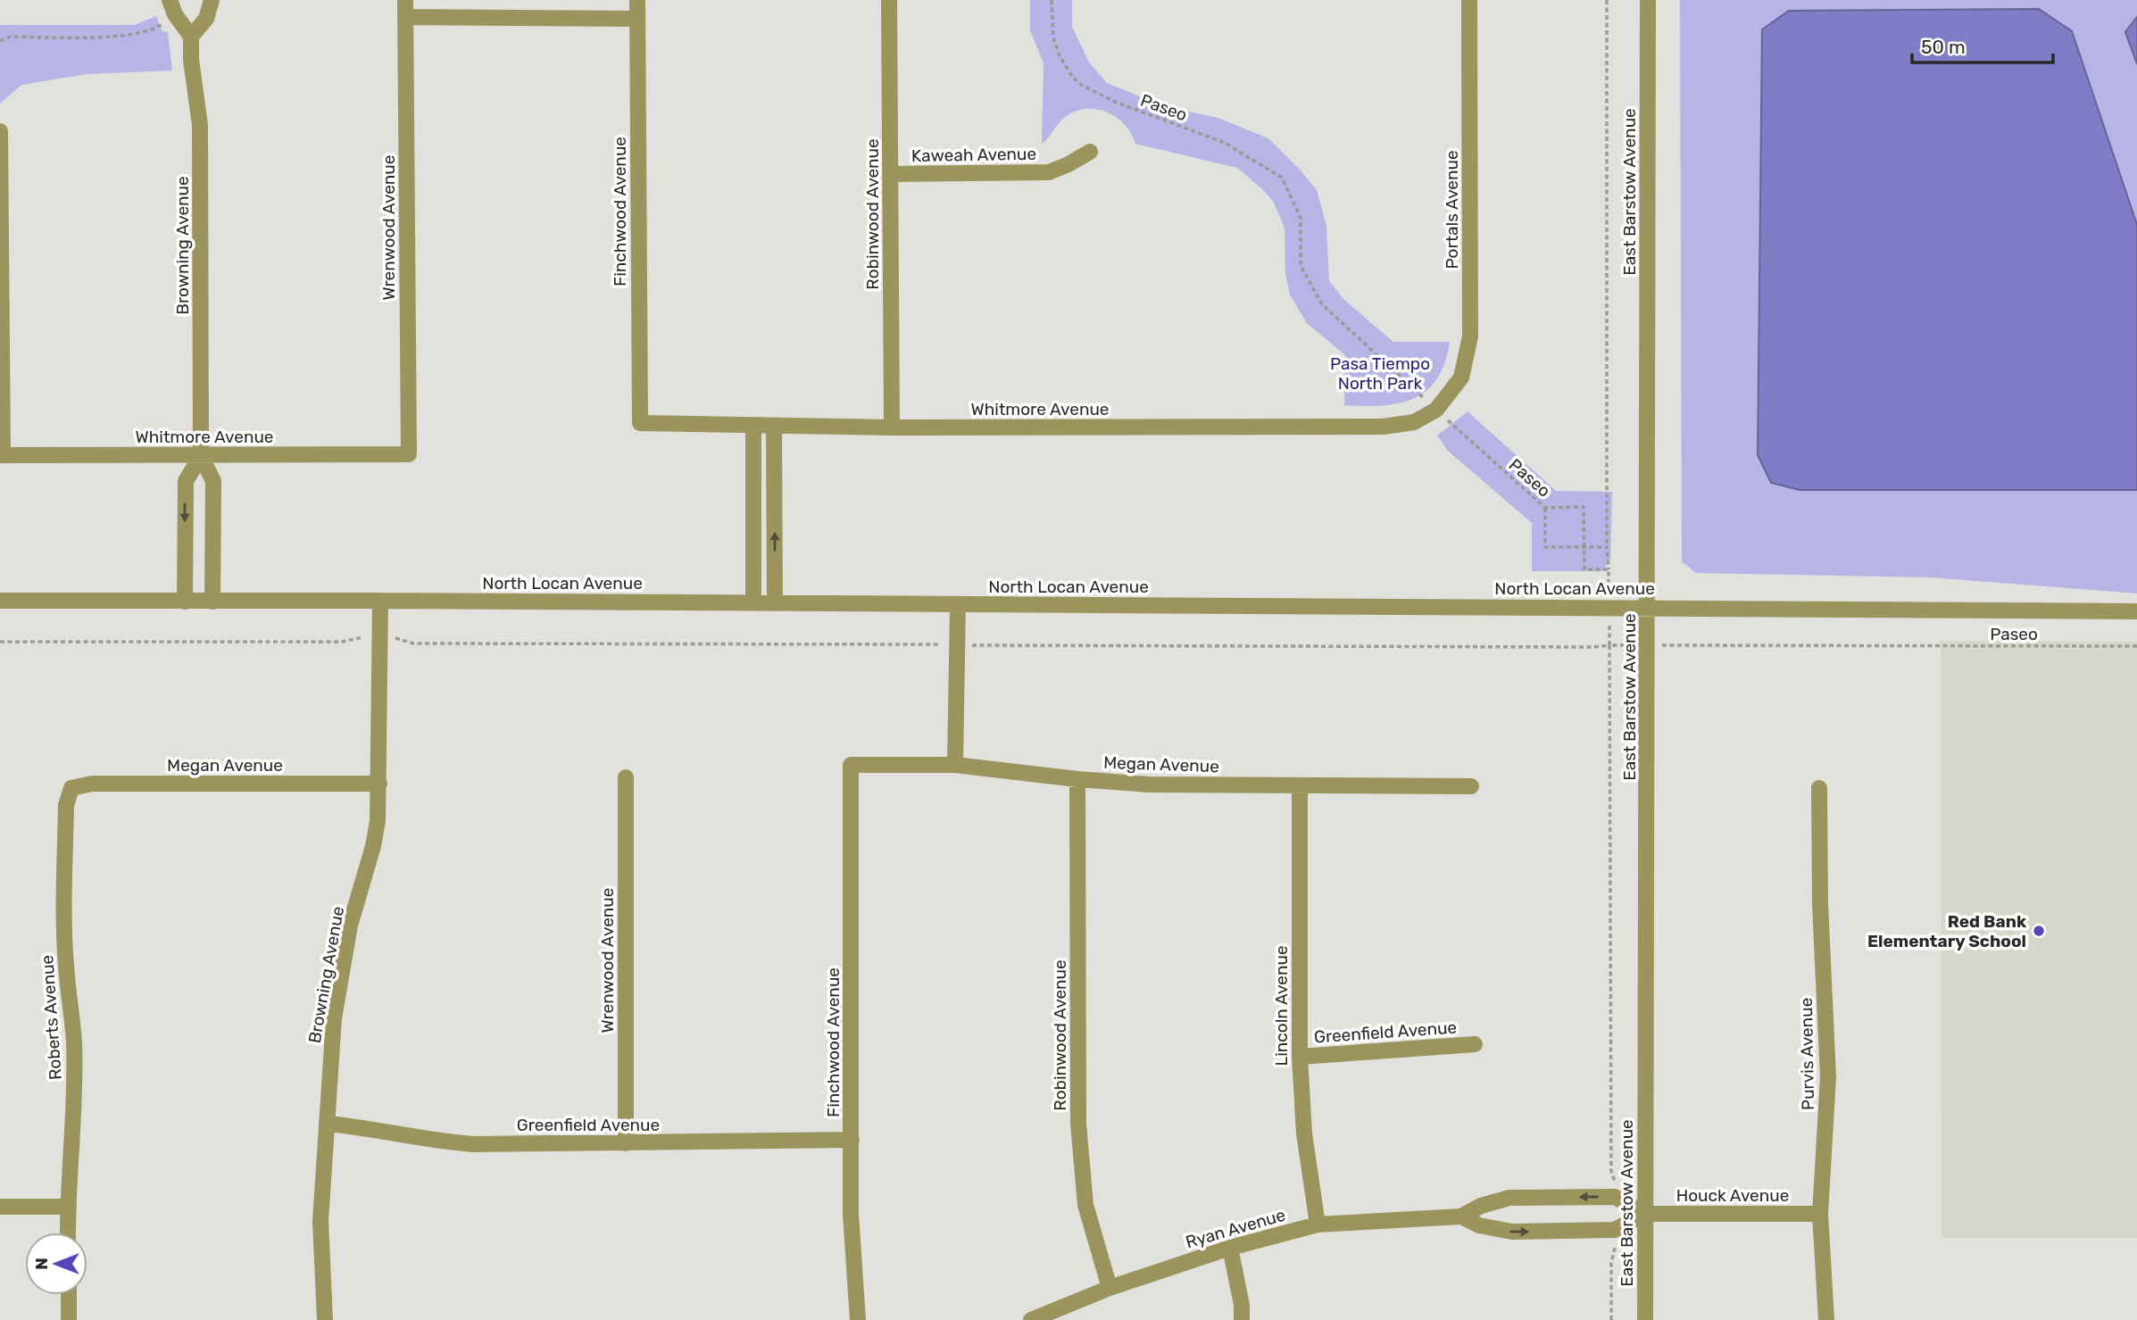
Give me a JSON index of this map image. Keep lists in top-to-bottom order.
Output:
{
  "streets": {
    "street": [
      "Kaweah Avenue",
      "East Barstow Avenue",
      "Portals Avenue",
      "Finchwood Avenue",
      "Robinwood Avenue",
      "Wrenwood Avenue",
      "Browning Avenue",
      "Whitmore Avenue",
      "North Locan Avenue",
      "Megan Avenue",
      "Lincoln Avenue",
      "Roberts Avenue",
      "Greenfield Avenue",
      "Purvis Avenue",
      "Houck Avenue",
      "Ryan Avenue"
    ],
    "path": ["Paseo"]
  },
  "crossings": [
    ["Paseo", "East Barstow Avenue"],
    ["Paseo", "Portals Avenue"],
    ["Paseo", "Whitmore Avenue"],
    ["Kaweah Avenue", "Robinwood Avenue"],
    ["East Barstow Avenue", "North Locan Avenue"],
    ["East Barstow Avenue", "Houck Avenue"],
    ["East Barstow Avenue", "Ryan Avenue"],
    ["Portals Avenue", "Whitmore Avenue"],
    ["Finchwood Avenue", "Whitmore Avenue"],
    ["Finchwood Avenue", "Megan Avenue"],
    ["Finchwood Avenue", "Greenfield Avenue"],
    ["Robinwood Avenue", "Whitmore Avenue"],
    ["Robinwood Avenue", "Megan Avenue"],
    ["Robinwood Avenue", "Ryan Avenue"],
    ["Wrenwood Avenue", "Whitmore Avenue"],
    ["Wrenwood Avenue", "Greenfield Avenue"],
    ["Browning Avenue", "Whitmore Avenue"],
    ["Browning Avenue", "North Locan Avenue"],
    ["Browning Avenue", "Megan Avenue"],
    ["Browning Avenue", "Greenfield Avenue"],
    ["Megan Avenue", "Lincoln Avenue"],
    ["Megan Avenue", "Roberts Avenue"],
    ["Lincoln Avenue", "Greenfield Avenue"],
    ["Lincoln Avenue", "Ryan Avenue"],
    ["Purvis Avenue", "Houck Avenue"],
    ["Houck Avenue", "Ryan Avenue"]
  ],
  "parks": ["Pasa Tiempo North Park"],
  "places": ["Red Bank Elementary School"],
  "scale_bar": "50 m",
  "north": "left"
}
